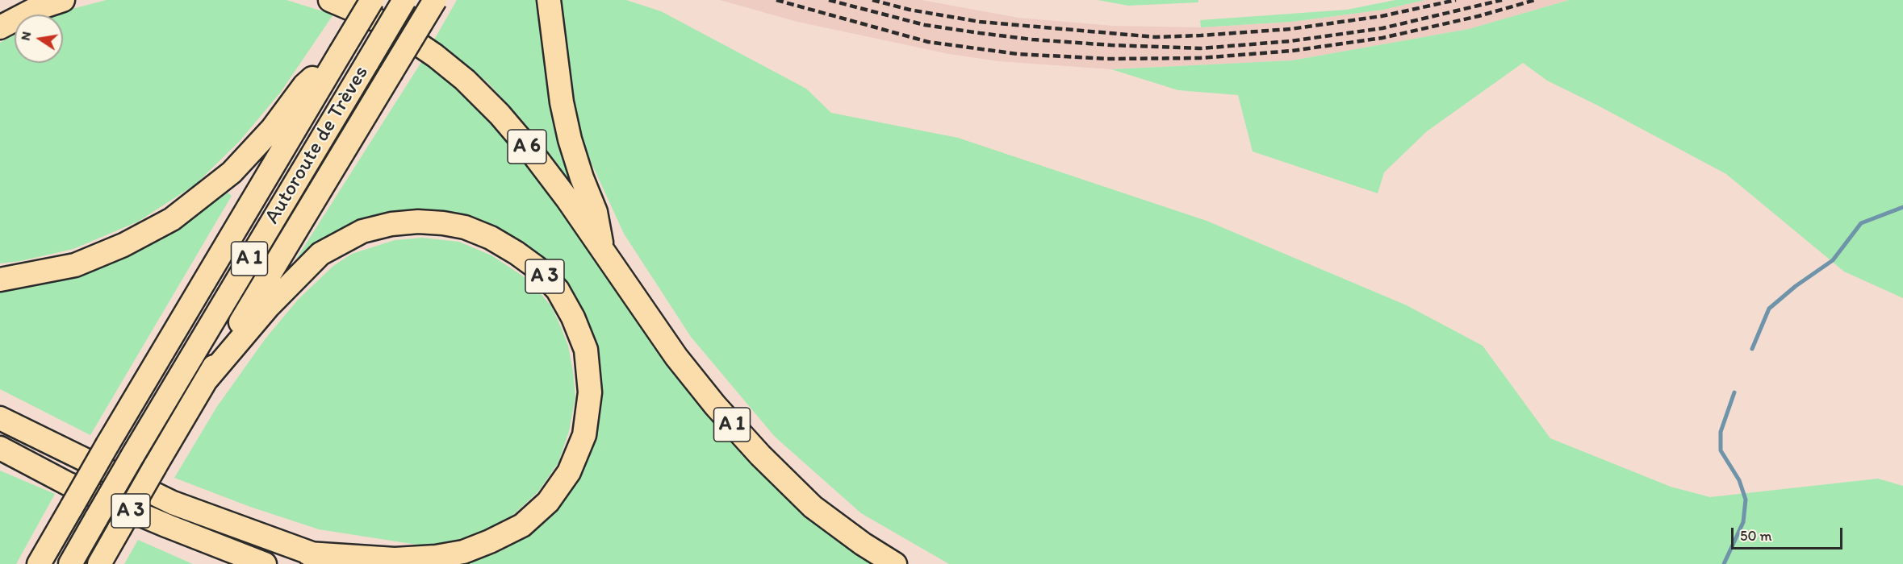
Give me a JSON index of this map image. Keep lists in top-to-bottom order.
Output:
{
  "streets": {
    "highway": [
      "Autoroute de Trèves",
      "A 6",
      "A 1",
      "A 3"
    ]
  },
  "crossings": [
    ["A 6", "A 1"],
    ["A 1", "A 3"]
  ],
  "scale_bar": "50 m",
  "north": "left"
}
